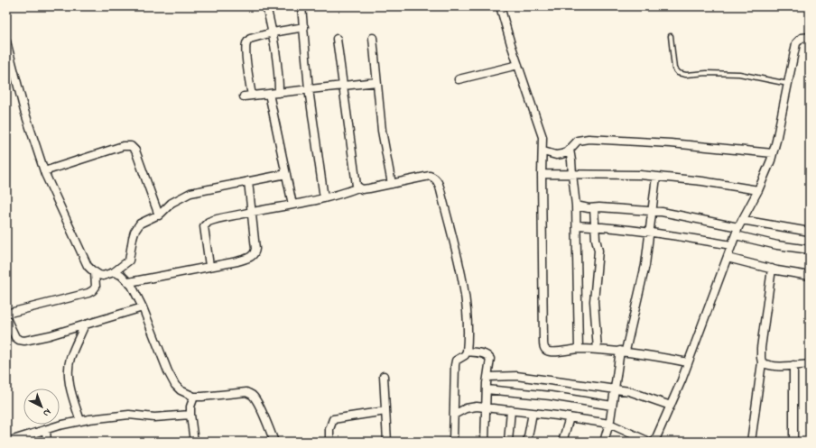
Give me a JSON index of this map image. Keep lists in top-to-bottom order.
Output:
{
  "north": "bottom right"
}
